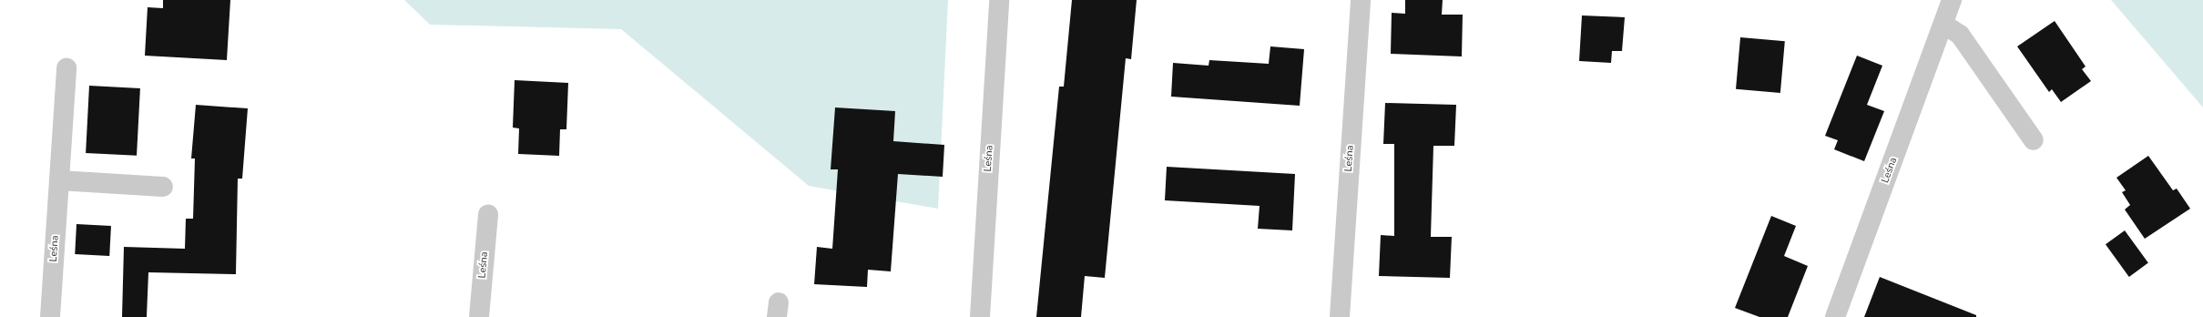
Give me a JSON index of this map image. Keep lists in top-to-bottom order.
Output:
{
  "streets": {
    "street": ["Leśna"]
  }
}
